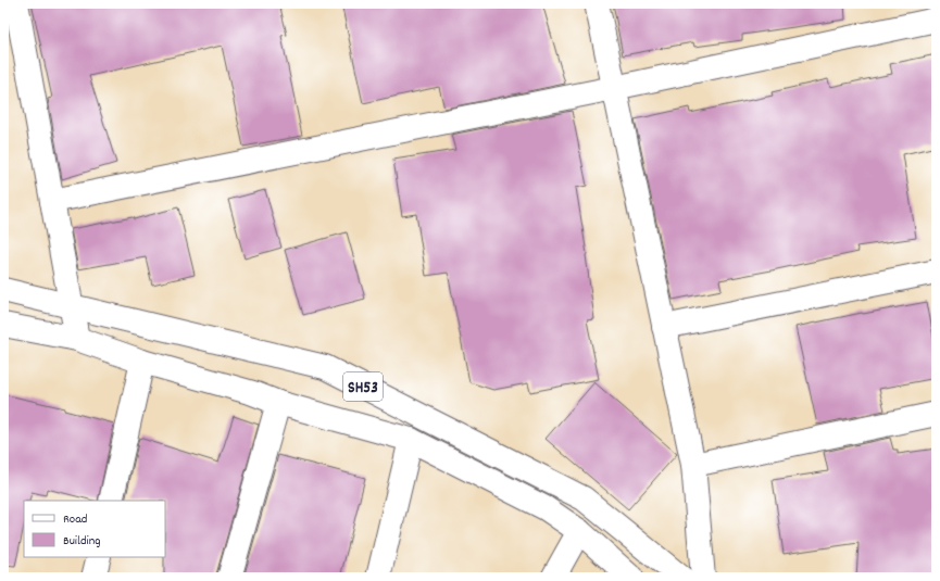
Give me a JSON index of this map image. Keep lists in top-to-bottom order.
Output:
{
  "streets": {
    "street": ["SH53"]
  },
  "legend": ["Road", "Building"]
}
